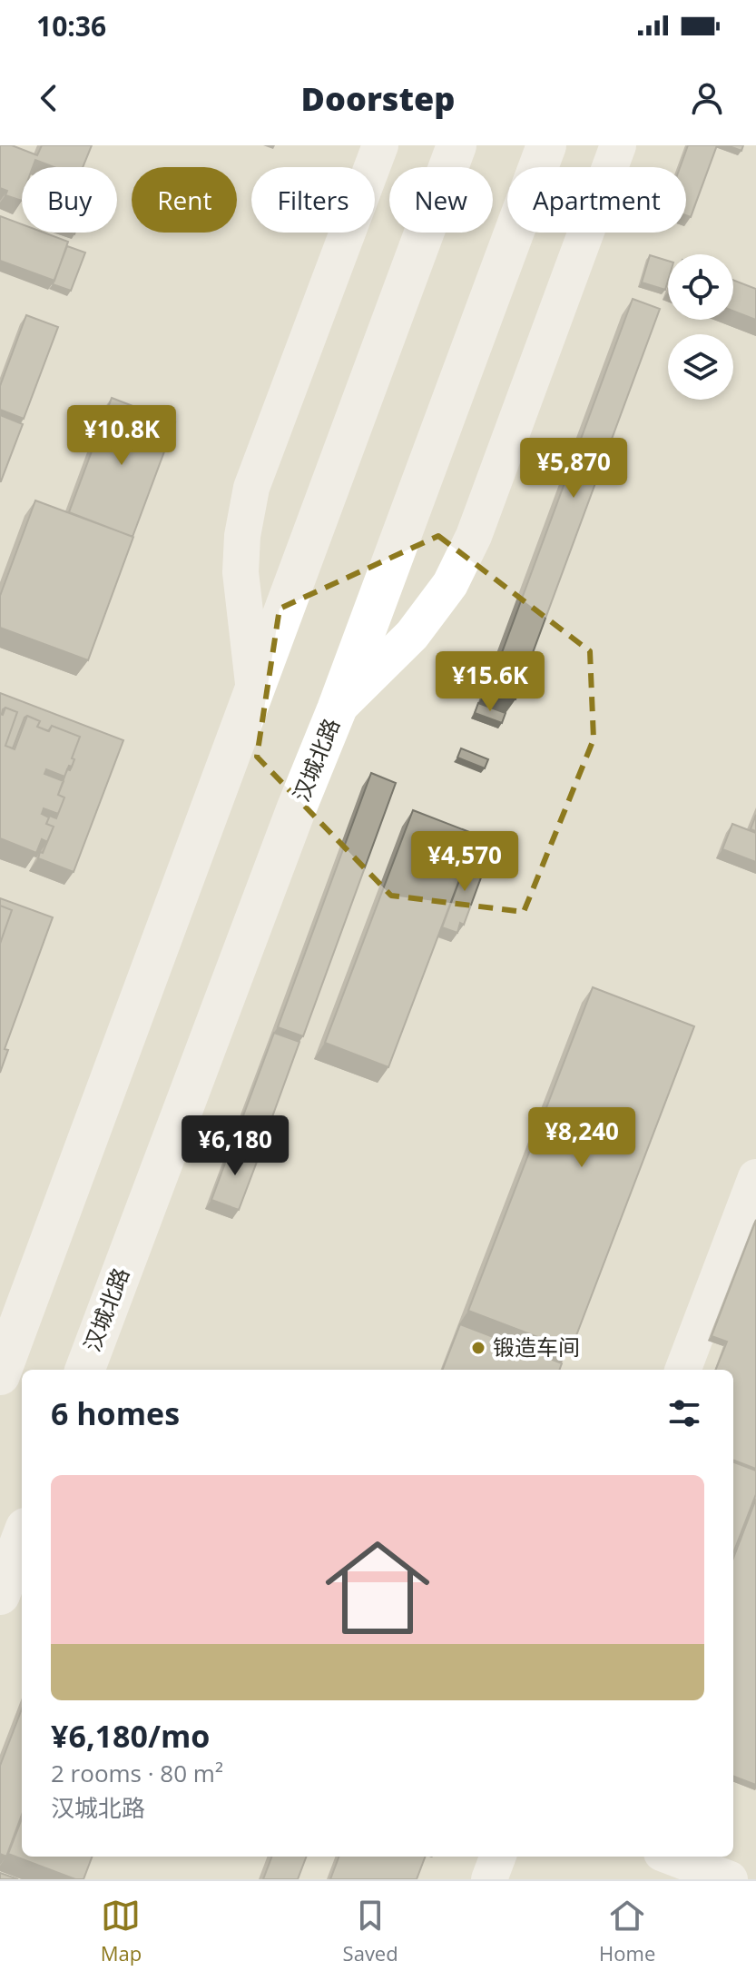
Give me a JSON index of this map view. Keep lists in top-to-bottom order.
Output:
{
  "streets": {
    "main road": ["汉城北路"]
  },
  "places": ["锻造车间"],
  "page": {
    "status": "10:36",
    "header": "Doorstep",
    "chip": [
      "Buy",
      "Rent",
      "Filters",
      "New",
      "Apartment"
    ],
    "price": [
      "¥10.8K",
      "¥5,870",
      "¥15.6K",
      "¥4,570",
      "¥8,240",
      "¥6,180"
    ],
    "heading": "6 homes",
    "list": [
      {
        "name": "¥6,180/mo",
        "note": "2 rooms · 80 m² · 汉城北路"
      }
    ],
    "tabs": ["Map", "Saved", "Home"]
  }
}
